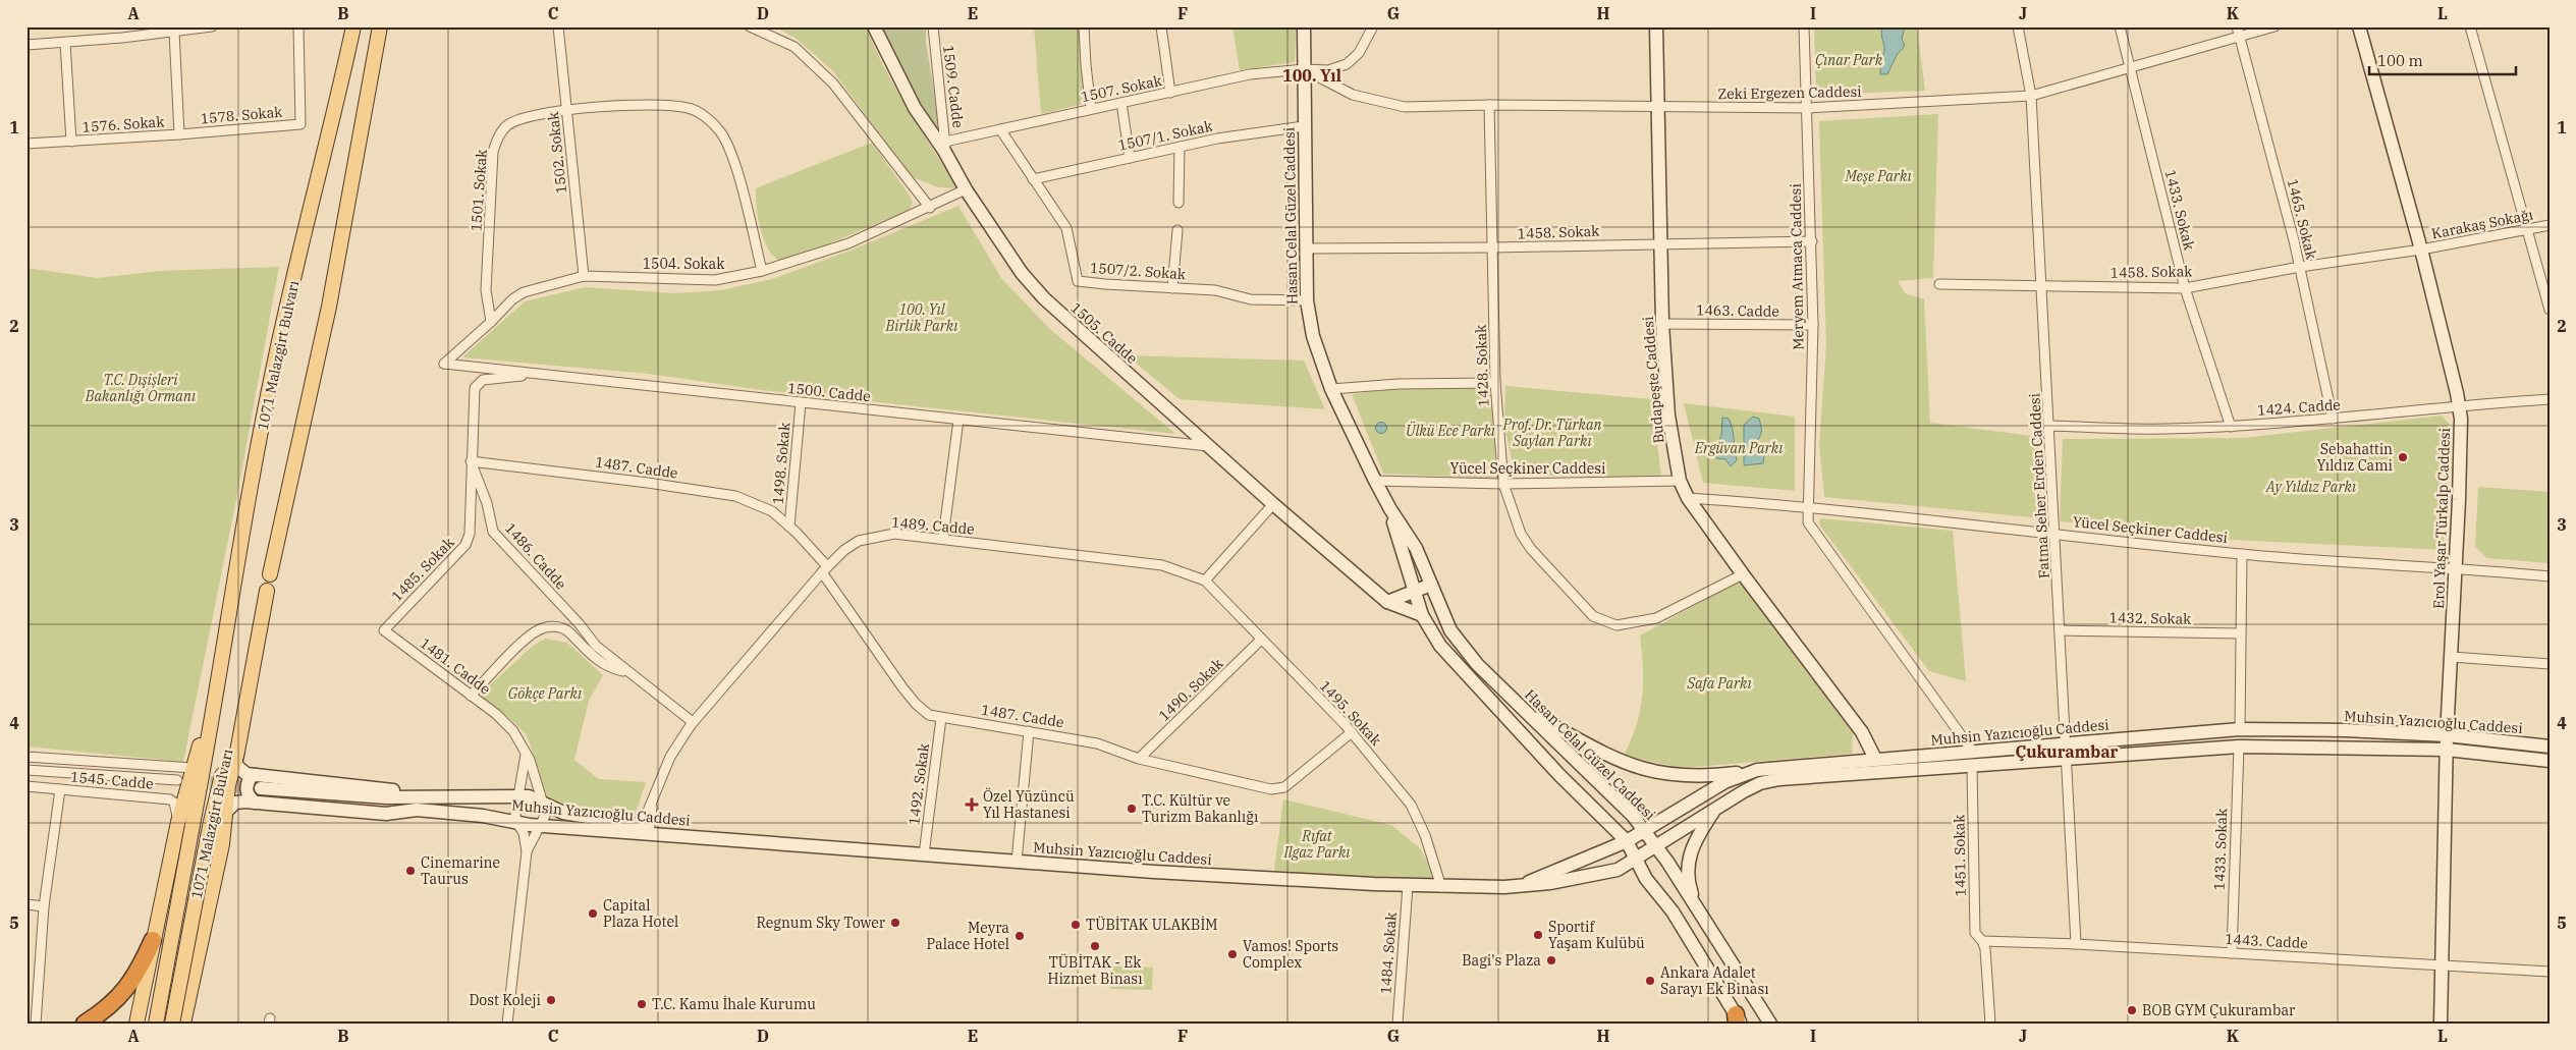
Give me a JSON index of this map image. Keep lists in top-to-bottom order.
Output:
{
  "streets": {
    "main road": [
      "Hasan Celal Güzel Caddesi",
      "1505. Cadde",
      "1071 Malazgirt Bulvarı",
      "Budapeşte Caddesi",
      "Erol Yaşar Türkalp Caddesi",
      "Muhsin Yazıcıoğlu Caddesi"
    ],
    "street": [
      "1509. Cadde",
      "1507. Sokak",
      "Zeki Ergezen Caddesi",
      "1578. Sokak",
      "1576. Sokak",
      "1507/1. Sokak",
      "1502. Sokak",
      "1501. Sokak",
      "1433. Sokak",
      "1465. Sokak",
      "Karakaş Sokağı",
      "1458. Sokak",
      "1504. Sokak",
      "Meryem Atmaca Caddesi",
      "1507/2. Sokak",
      "1463. Cadde",
      "1428. Sokak",
      "1500. Cadde",
      "1424. Cadde",
      "1498. Sokak",
      "1487. Cadde",
      "Yücel Seçkiner Caddesi",
      "Fatma Seher Erden Caddesi",
      "1489. Cadde",
      "1486. Cadde",
      "1485. Sokak",
      "1432. Sokak",
      "1481. Cadde",
      "1490. Sokak",
      "1495. Sokak",
      "1545. Cadde",
      "1492. Sokak",
      "1451. Sokak",
      "1443. Cadde",
      "1484. Sokak"
    ]
  },
  "crossings": [
    ["1509. Cadde", "1507. Sokak"],
    ["1509. Cadde", "1505. Cadde"],
    ["1507. Sokak", "Zeki Ergezen Caddesi"],
    ["1507. Sokak", "Hasan Celal Güzel Caddesi"],
    ["1507. Sokak", "1507/2. Sokak"],
    ["1507. Sokak", "1505. Cadde"],
    ["Zeki Ergezen Caddesi", "1433. Sokak"],
    ["Zeki Ergezen Caddesi", "Hasan Celal Güzel Caddesi"],
    ["Zeki Ergezen Caddesi", "1465. Sokak"],
    ["Zeki Ergezen Caddesi", "Meryem Atmaca Caddesi"],
    ["Zeki Ergezen Caddesi", "1428. Sokak"],
    ["Zeki Ergezen Caddesi", "Budapeşte Caddesi"],
    ["Zeki Ergezen Caddesi", "Fatma Seher Erden Caddesi"],
    ["1578. Sokak", "1576. Sokak"],
    ["1507/1. Sokak", "Hasan Celal Güzel Caddesi"],
    ["1507/1. Sokak", "1507/2. Sokak"],
    ["1502. Sokak", "1501. Sokak"],
    ["1502. Sokak", "1504. Sokak"],
    ["1501. Sokak", "1504. Sokak"],
    ["1433. Sokak", "1458. Sokak"],
    ["1433. Sokak", "1424. Cadde"],
    ["1433. Sokak", "Muhsin Yazıcıoğlu Caddesi"],
    ["1433. Sokak", "1443. Cadde"],
    ["Hasan Celal Güzel Caddesi", "1458. Sokak"],
    ["Hasan Celal Güzel Caddesi", "1507/2. Sokak"],
    ["Hasan Celal Güzel Caddesi", "1505. Cadde"],
    ["Hasan Celal Güzel Caddesi", "Yücel Seçkiner Caddesi"],
    ["Hasan Celal Güzel Caddesi", "Muhsin Yazıcıoğlu Caddesi"],
    ["1465. Sokak", "1458. Sokak"],
    ["1465. Sokak", "1424. Cadde"],
    ["Karakaş Sokağı", "1458. Sokak"],
    ["Karakaş Sokağı", "Erol Yaşar Türkalp Caddesi"],
    ["1458. Sokak", "Meryem Atmaca Caddesi"],
    ["1458. Sokak", "1428. Sokak"],
    ["1458. Sokak", "Budapeşte Caddesi"],
    ["1458. Sokak", "Fatma Seher Erden Caddesi"],
    ["1458. Sokak", "Erol Yaşar Türkalp Caddesi"],
    ["1504. Sokak", "1505. Cadde"],
    ["1504. Sokak", "1500. Cadde"],
    ["Meryem Atmaca Caddesi", "1463. Cadde"],
    ["Meryem Atmaca Caddesi", "Yücel Seçkiner Caddesi"],
    ["Meryem Atmaca Caddesi", "Muhsin Yazıcıoğlu Caddesi"],
    ["1463. Cadde", "Budapeşte Caddesi"],
    ["1505. Cadde", "1500. Cadde"],
    ["1071 Malazgirt Bulvarı", "Muhsin Yazıcıoğlu Caddesi"],
    ["1071 Malazgirt Bulvarı", "1545. Cadde"],
    ["1428. Sokak", "Budapeşte Caddesi"],
    ["1428. Sokak", "Yücel Seçkiner Caddesi"],
    ["Budapeşte Caddesi", "Yücel Seçkiner Caddesi"],
    ["Budapeşte Caddesi", "Muhsin Yazıcıoğlu Caddesi"],
    ["1500. Cadde", "1498. Sokak"],
    ["1500. Cadde", "1486. Cadde"],
    ["1424. Cadde", "Fatma Seher Erden Caddesi"],
    ["1424. Cadde", "Erol Yaşar Türkalp Caddesi"],
    ["1498. Sokak", "1487. Cadde"],
    ["1487. Cadde", "1489. Cadde"],
    ["1487. Cadde", "1486. Cadde"],
    ["1487. Cadde", "1485. Sokak"],
    ["1487. Cadde", "1490. Sokak"],
    ["1487. Cadde", "1495. Sokak"],
    ["1487. Cadde", "1492. Sokak"],
    ["Yücel Seçkiner Caddesi", "Fatma Seher Erden Caddesi"],
    ["Yücel Seçkiner Caddesi", "Erol Yaşar Türkalp Caddesi"],
    ["Fatma Seher Erden Caddesi", "1432. Sokak"],
    ["Fatma Seher Erden Caddesi", "Muhsin Yazıcıoğlu Caddesi"],
    ["Fatma Seher Erden Caddesi", "1443. Cadde"],
    ["Erol Yaşar Türkalp Caddesi", "Muhsin Yazıcıoğlu Caddesi"],
    ["Erol Yaşar Türkalp Caddesi", "1443. Cadde"],
    ["1489. Cadde", "1486. Cadde"],
    ["1489. Cadde", "1495. Sokak"],
    ["1489. Cadde", "Muhsin Yazıcıoğlu Caddesi"],
    ["1486. Cadde", "1485. Sokak"],
    ["1485. Sokak", "1481. Cadde"],
    ["1481. Cadde", "Muhsin Yazıcıoğlu Caddesi"],
    ["1490. Sokak", "1495. Sokak"],
    ["1495. Sokak", "Muhsin Yazıcıoğlu Caddesi"],
    ["Muhsin Yazıcıoğlu Caddesi", "1492. Sokak"],
    ["Muhsin Yazıcıoğlu Caddesi", "1451. Sokak"],
    ["Muhsin Yazıcıoğlu Caddesi", "1484. Sokak"],
    ["1451. Sokak", "1443. Cadde"]
  ],
  "districts": ["100. Yıl", "Çukurambar"],
  "parks": [
    "Çınar Park",
    "Meşe Parkı",
    "100. Yıl Birlik Parkı",
    "T.C. Dışişleri Bakanlığı Ormanı",
    "Prof. Dr. Türkan Saylan Parkı",
    "Ülkü Ece Parkı",
    "Ergüvan Parkı",
    "Ay Yıldız Parkı",
    "Safa Parkı",
    "Gökçe Parkı",
    "Rıfat Ilgaz Parkı"
  ],
  "places": {
    "other": [
      "Sebahattin Yıldız Cami",
      "T.C. Kültür ve Turizm Bakanlığı",
      "Cinemarine Taurus",
      "Capital Plaza Hotel",
      "Regnum Sky Tower",
      "TÜBİTAK ULAKBİM",
      "Sportif Yaşam Kulübü",
      "Meyra Palace Hotel",
      "TÜBİTAK - Ek Hizmet Binası",
      "Vamos! Sports Complex",
      "Bagi's Plaza",
      "Ankara Adalet Sarayı Ek Binası",
      "Dost Koleji",
      "T.C. Kamu İhale Kurumu",
      "BOB GYM Çukurambar"
    ],
    "health": ["Özel Yüzüncü Yıl Hastanesi"]
  },
  "scale_bar": "100 m",
  "grid": {
    "columns": [
      "A",
      "B",
      "C",
      "D",
      "E",
      "F",
      "G",
      "H",
      "I",
      "J",
      "K",
      "L"
    ],
    "rows": [
      "1",
      "2",
      "3",
      "4",
      "5"
    ]
  }
}
